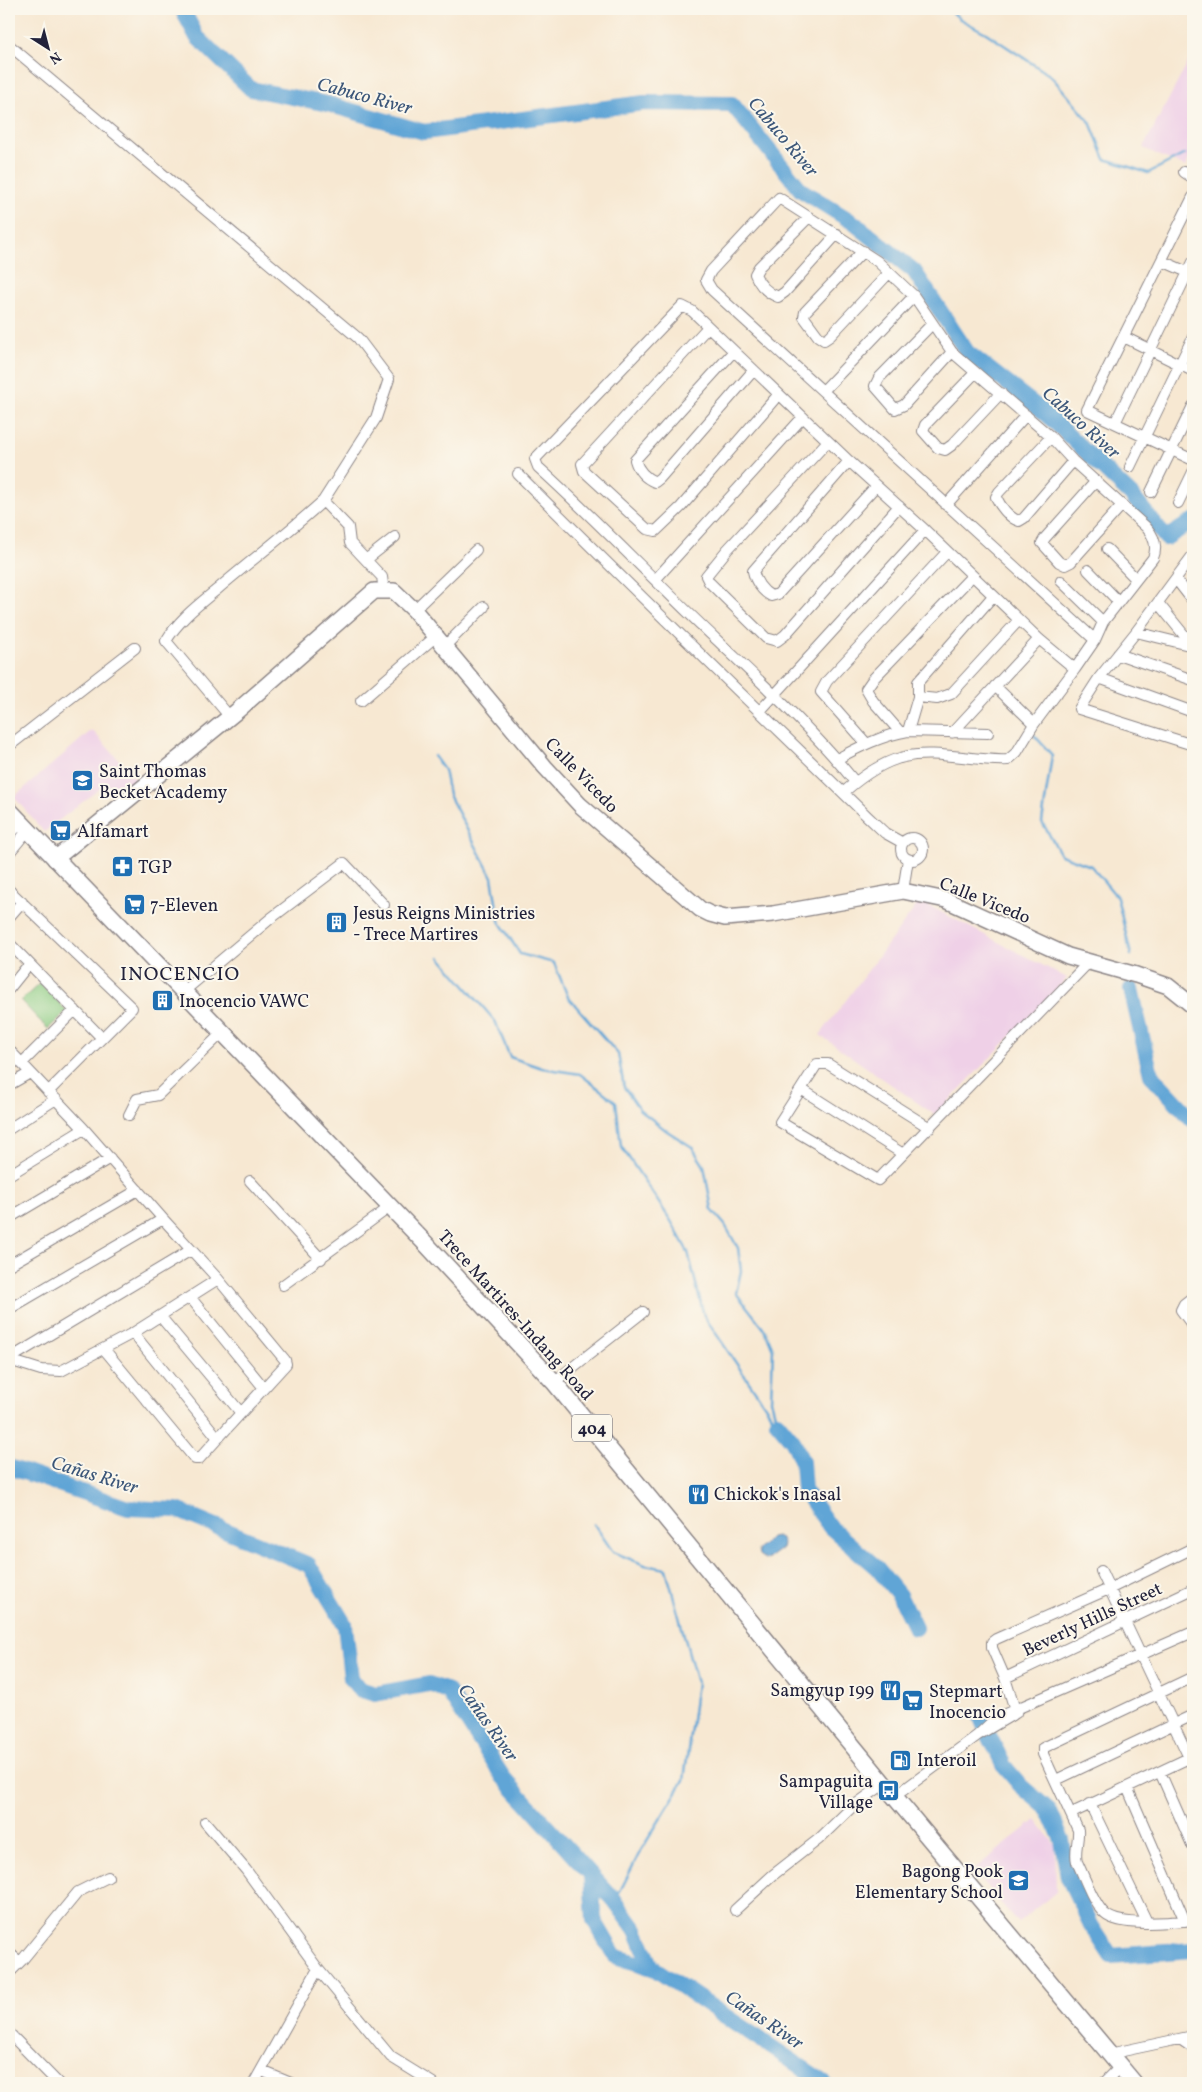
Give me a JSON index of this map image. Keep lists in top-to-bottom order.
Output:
{
  "streets": {
    "main road": ["Trece Martires-Indang Road", "404"],
    "street": ["Calle Vicedo", "Beverly Hills Street"]
  },
  "districts": ["INOCENCIO"],
  "water": ["Cabuco River", "Cañas River"],
  "places": {
    "school or university": ["Saint Thomas Becket Academy", "Bagong Pook Elementary School"],
    "supermarket": ["Alfamart", "7-Eleven", "Stepmart Inocencio"],
    "pharmacy": ["TGP"],
    "building": ["Jesus Reigns Ministries - Trece Martires", "Inocencio VAWC"],
    "restaurant": ["Chickok's Inasal", "Samgyup 199"],
    "fuel station": ["Interoil"],
    "bus stop": ["Sampaguita Village"]
  },
  "north": "bottom right"
}
